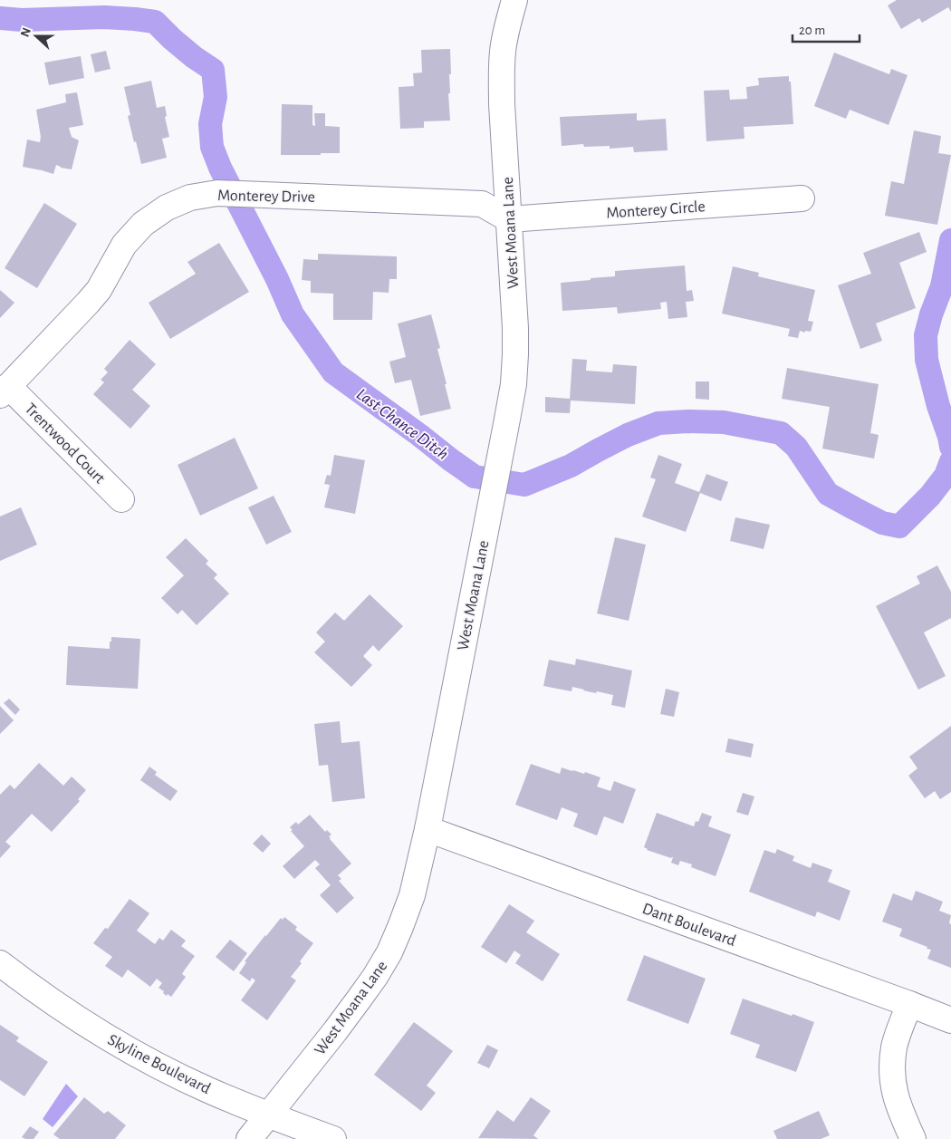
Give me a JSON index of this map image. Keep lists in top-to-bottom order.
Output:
{
  "streets": {
    "street": [
      "Monterey Drive",
      "Monterey Circle",
      "West Moana Lane",
      "Trentwood Court",
      "Dant Boulevard",
      "Skyline Boulevard"
    ]
  },
  "crossings": [
    ["Monterey Drive", "Monterey Circle"],
    ["Monterey Drive", "West Moana Lane"],
    ["Monterey Drive", "Trentwood Court"],
    ["Monterey Circle", "West Moana Lane"],
    ["West Moana Lane", "Dant Boulevard"],
    ["West Moana Lane", "Skyline Boulevard"]
  ],
  "water": ["Last Chance Ditch"],
  "scale_bar": "20 m",
  "north": "left"
}
